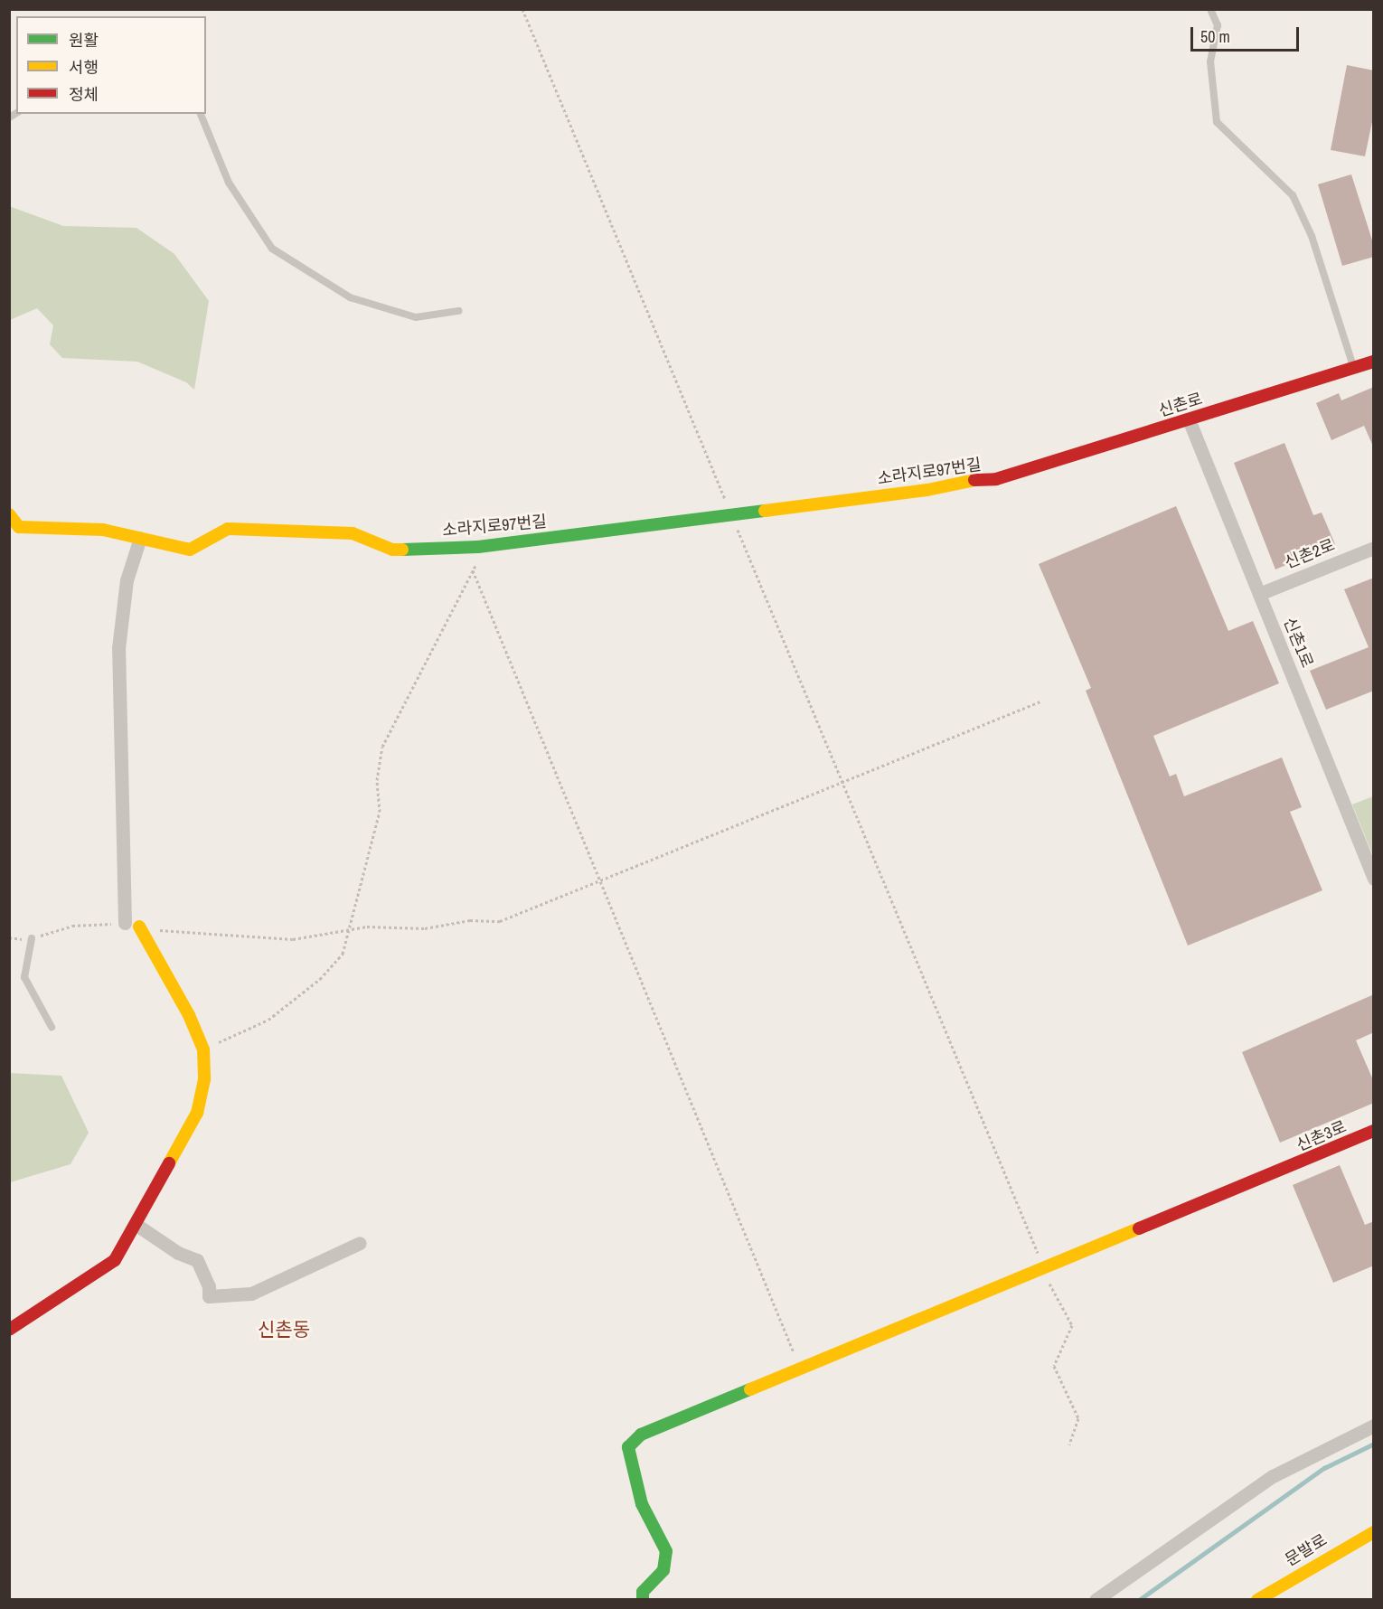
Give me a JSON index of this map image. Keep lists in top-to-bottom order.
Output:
{
  "streets": {
    "street": [
      "신촌로",
      "소라지로97번길",
      "신촌2로",
      "신촌1로",
      "신촌3로",
      "문발로"
    ]
  },
  "crossings": [
    ["신촌로", "소라지로97번길"],
    ["신촌로", "신촌1로"],
    ["신촌2로", "신촌1로"]
  ],
  "districts": ["신촌동"],
  "legend": ["원활", "서행", "정체"],
  "scale_bar": "50 m"
}
